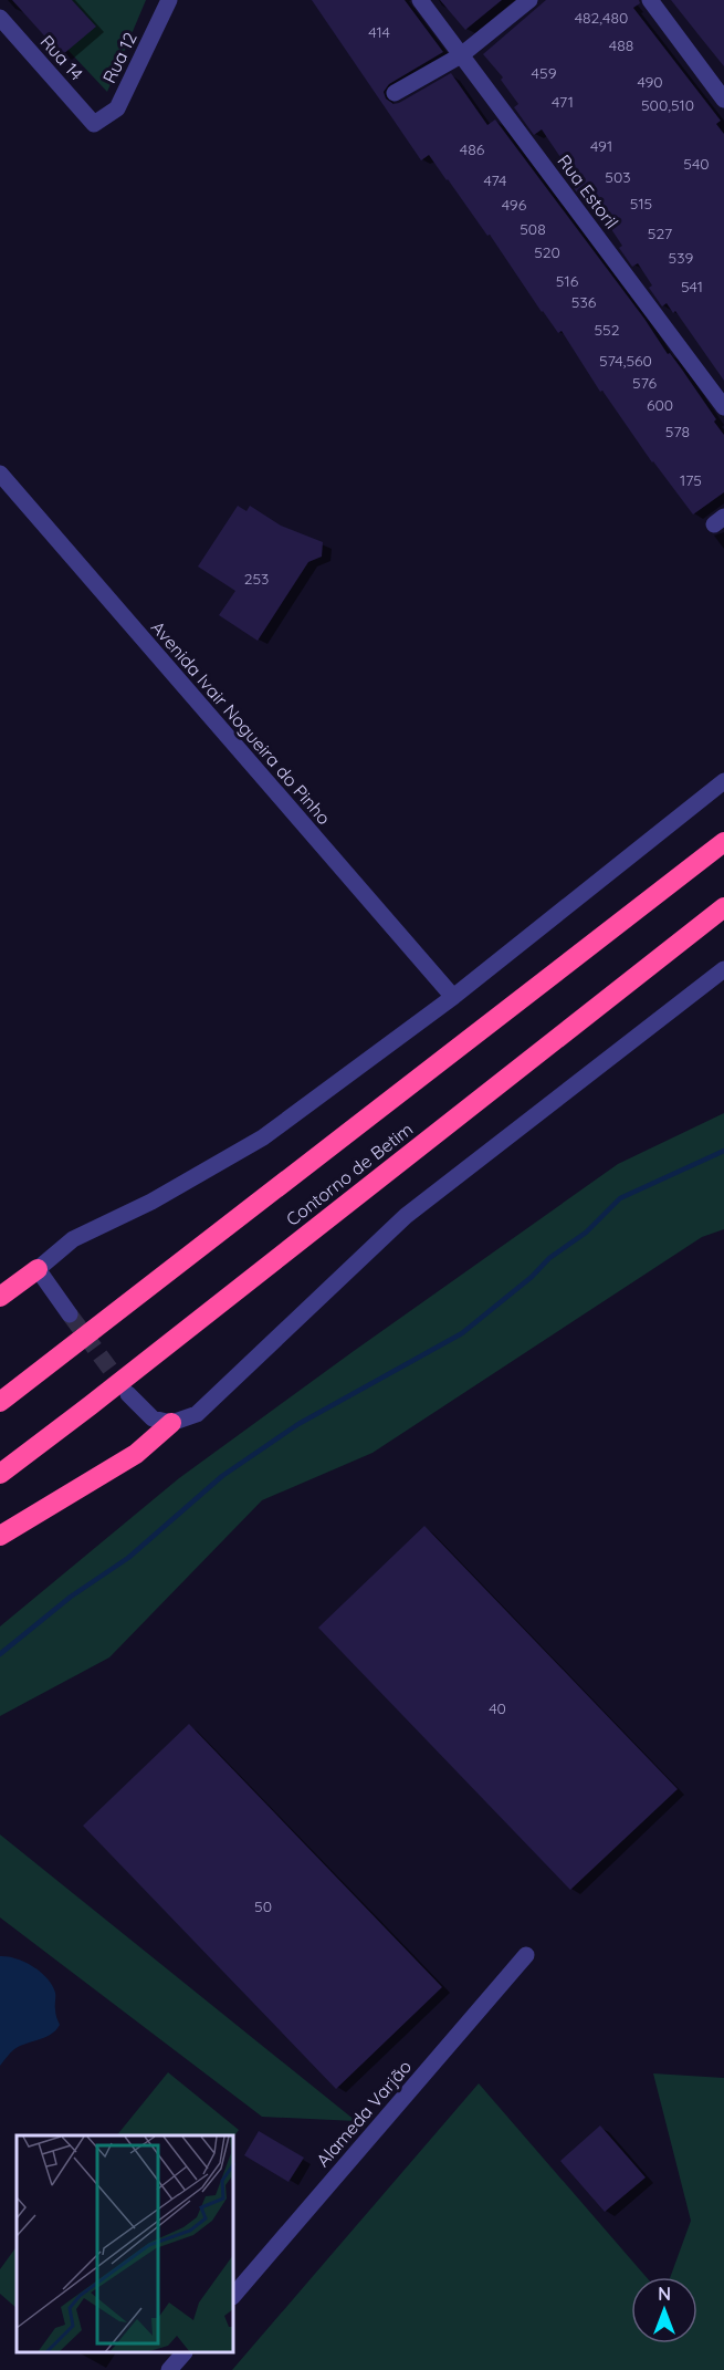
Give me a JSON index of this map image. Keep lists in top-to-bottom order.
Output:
{
  "streets": {
    "highway": ["Contorno de Betim"],
    "street": [
      "Rua 14",
      "Rua 12",
      "Rua Estoril",
      "Avenida Ivair Nogueira do Pinho",
      "Alameda Varjão"
    ]
  },
  "crossings": [
    ["Rua 14", "Rua 12"]
  ],
  "house_numbers": [
    "482,480",
    "414",
    "488",
    "459",
    "490",
    "471",
    "500,510",
    "491",
    "486",
    "540",
    "503",
    "474",
    "515",
    "496",
    "508",
    "527",
    "520",
    "539",
    "516",
    "541",
    "536",
    "552",
    "574,560",
    "576",
    "600",
    "578",
    "175",
    "253",
    "40",
    "50"
  ],
  "north": "top"
}
